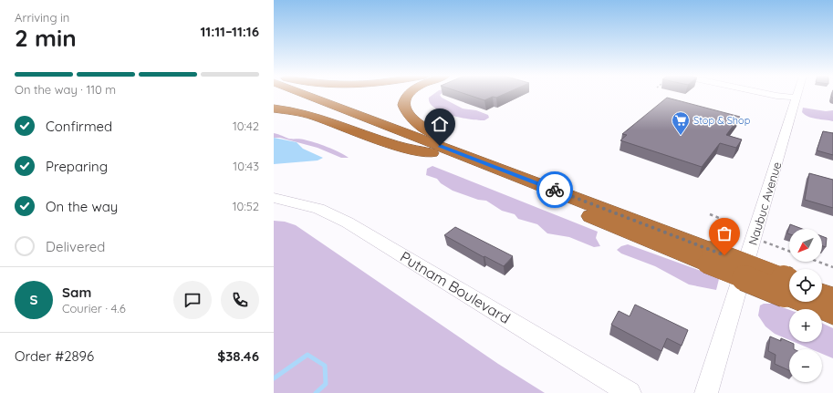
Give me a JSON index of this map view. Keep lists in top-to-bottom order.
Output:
{
  "streets": {
    "street": ["Naubuc Avenue", "Putnam Boulevard"]
  },
  "places": {
    "supermarket": ["Stop & Shop"]
  },
  "north": "bottom left",
  "page": {
    "heading": ["2 min", "Arriving in", "11:11–11:16"],
    "panel": [
      "Sam",
      "Courier · 4.6",
      "Order #2896",
      "$38.46"
    ],
    "bar": "On the way · 110 m",
    "list": [
      ["Confirmed", "10:42"],
      ["Preparing", "10:43"],
      ["On the way", "10:52"],
      "Delivered"
    ],
    "map_buttons": ["+", "−"],
    "round": "S"
  }
}
